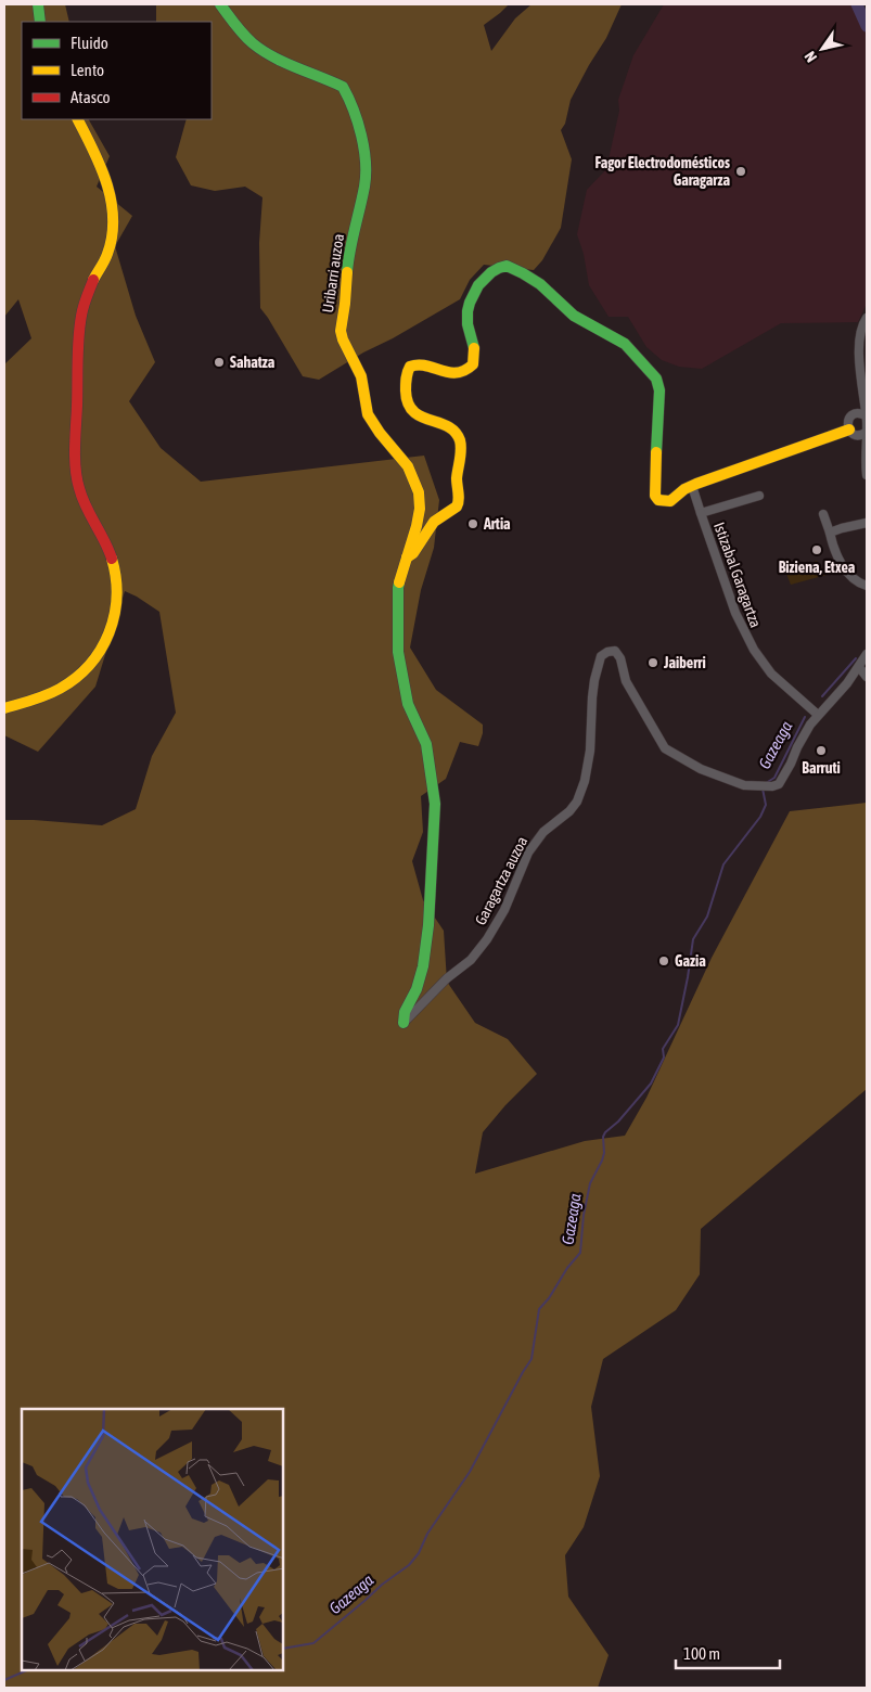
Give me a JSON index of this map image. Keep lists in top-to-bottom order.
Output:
{
  "streets": {
    "street": ["Uribarri auzoa", "Istizabal Garagartza", "Garagartza auzoa"]
  },
  "crossings": [
    ["Uribarri auzoa", "Garagartza auzoa"],
    ["Istizabal Garagartza", "Garagartza auzoa"]
  ],
  "water": ["Gazeaga"],
  "places": [
    "Fagor Electrodomésticos Garagarza",
    "Sahatza",
    "Artia",
    "Biziena, Etxea",
    "Jaiberri",
    "Barruti",
    "Gazia"
  ],
  "legend": ["Fluido", "Lento", "Atasco"],
  "scale_bar": "100 m",
  "north": "bottom left"
}
